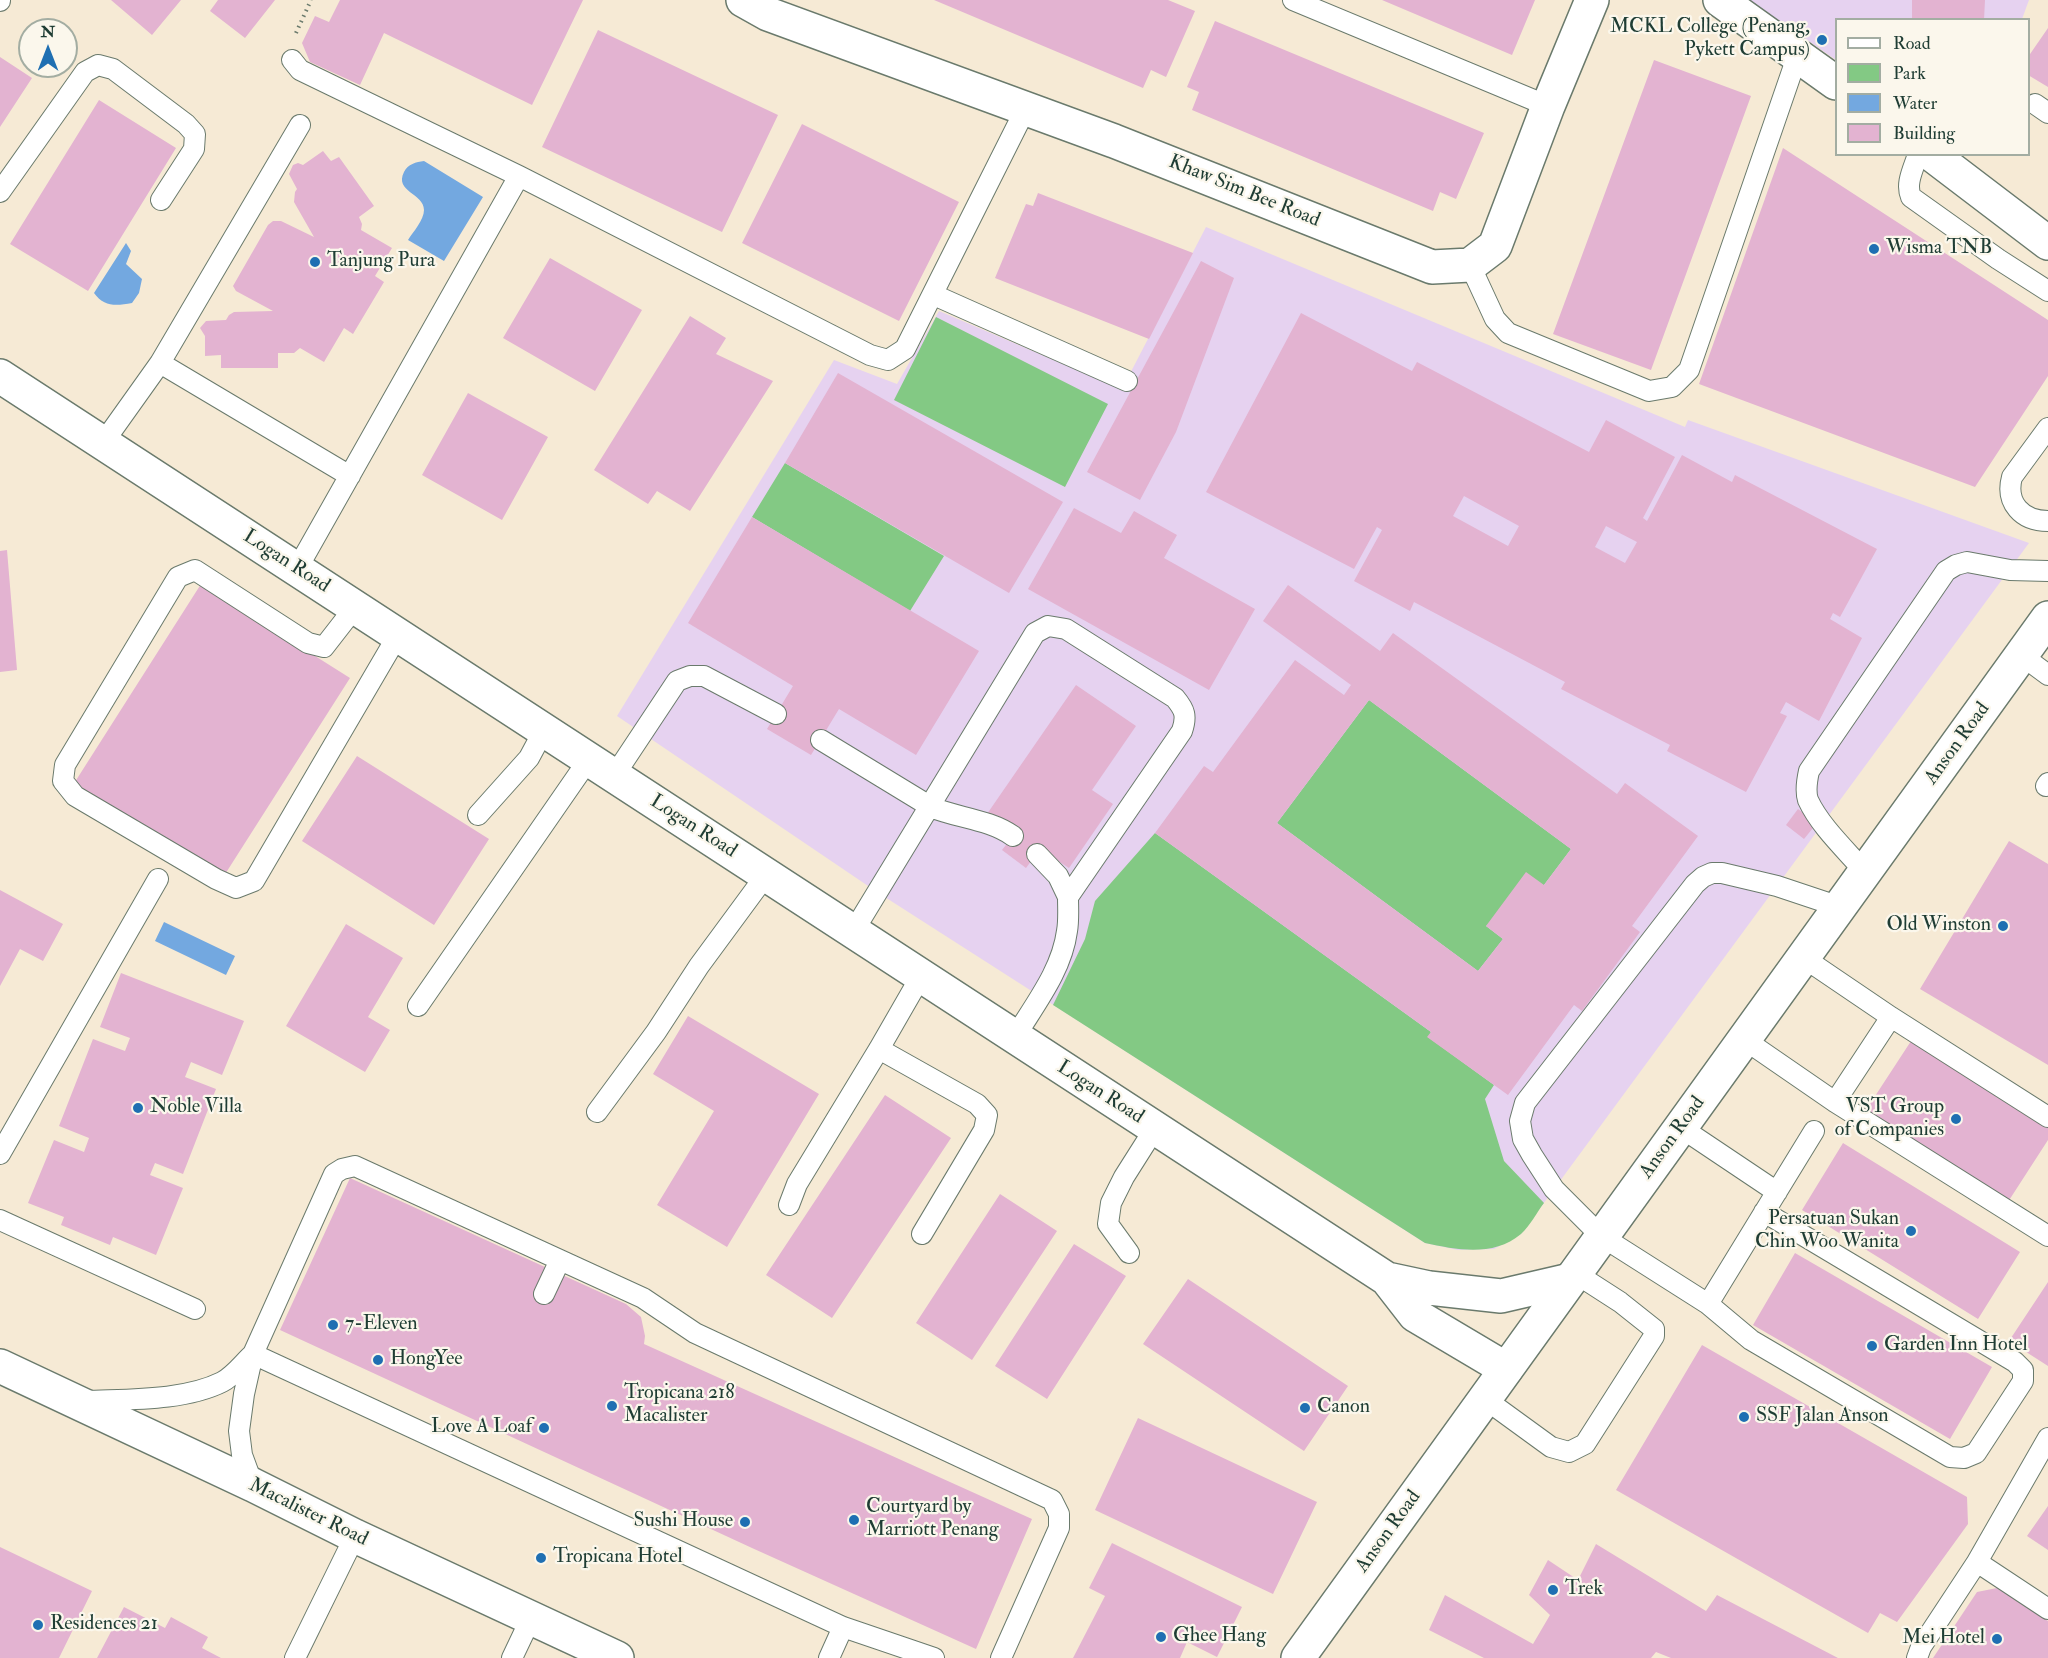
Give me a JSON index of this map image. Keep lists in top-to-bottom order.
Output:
{
  "streets": {
    "street": [
      "Khaw Sim Bee Road",
      "Logan Road",
      "Anson Road",
      "Macalister Road"
    ]
  },
  "crossings": [
    ["Logan Road", "Anson Road"]
  ],
  "places": [
    "MCKL College (Penang, Pykett Campus)",
    "Wisma TNB",
    "Tanjung Pura",
    "Old Winston",
    "Noble Villa",
    "VST Group of Companies",
    "Persatuan Sukan Chin Woo Wanita",
    "7-Eleven",
    "Garden Inn Hotel",
    "HongYee",
    "Tropicana 218 Macalister",
    "Canon",
    "SSF Jalan Anson",
    "Love A Loaf",
    "Courtyard by Marriott Penang",
    "Sushi House",
    "Tropicana Hotel",
    "Trek",
    "Residences 21",
    "Ghee Hang",
    "Mei Hotel"
  ],
  "legend": [
    "Road",
    "Park",
    "Water",
    "Building"
  ],
  "north": "top"
}
